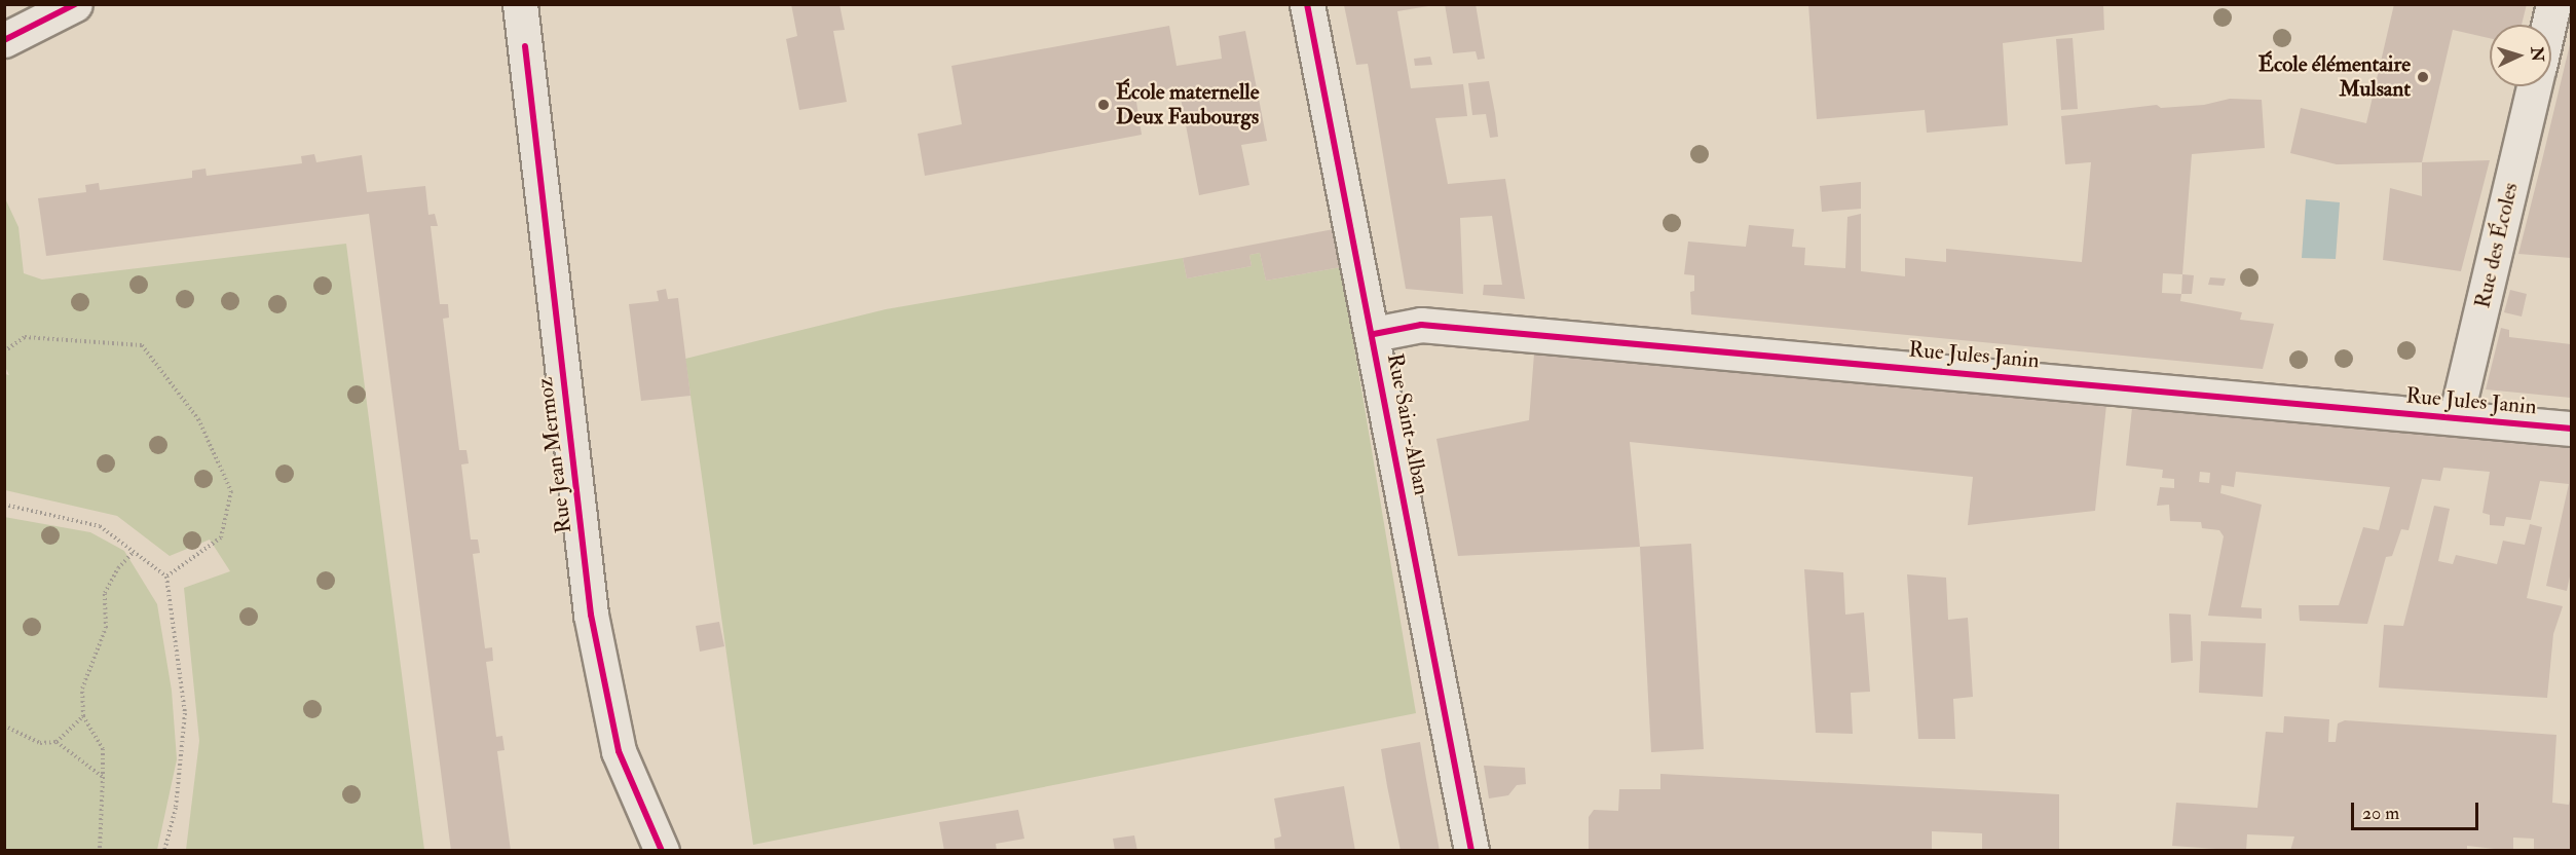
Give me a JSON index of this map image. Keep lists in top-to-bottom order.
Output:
{
  "streets": {
    "street": [
      "Rue des Écoles",
      "Rue Jules Janin",
      "Rue Saint-Alban",
      "Rue Jean Mermoz"
    ]
  },
  "crossings": [
    ["Rue des Écoles", "Rue Jules Janin"],
    ["Rue Jules Janin", "Rue Saint-Alban"]
  ],
  "places": ["École élémentaire Mulsant", "École maternelle Deux Faubourgs"],
  "scale_bar": "20 m",
  "north": "right"
}
